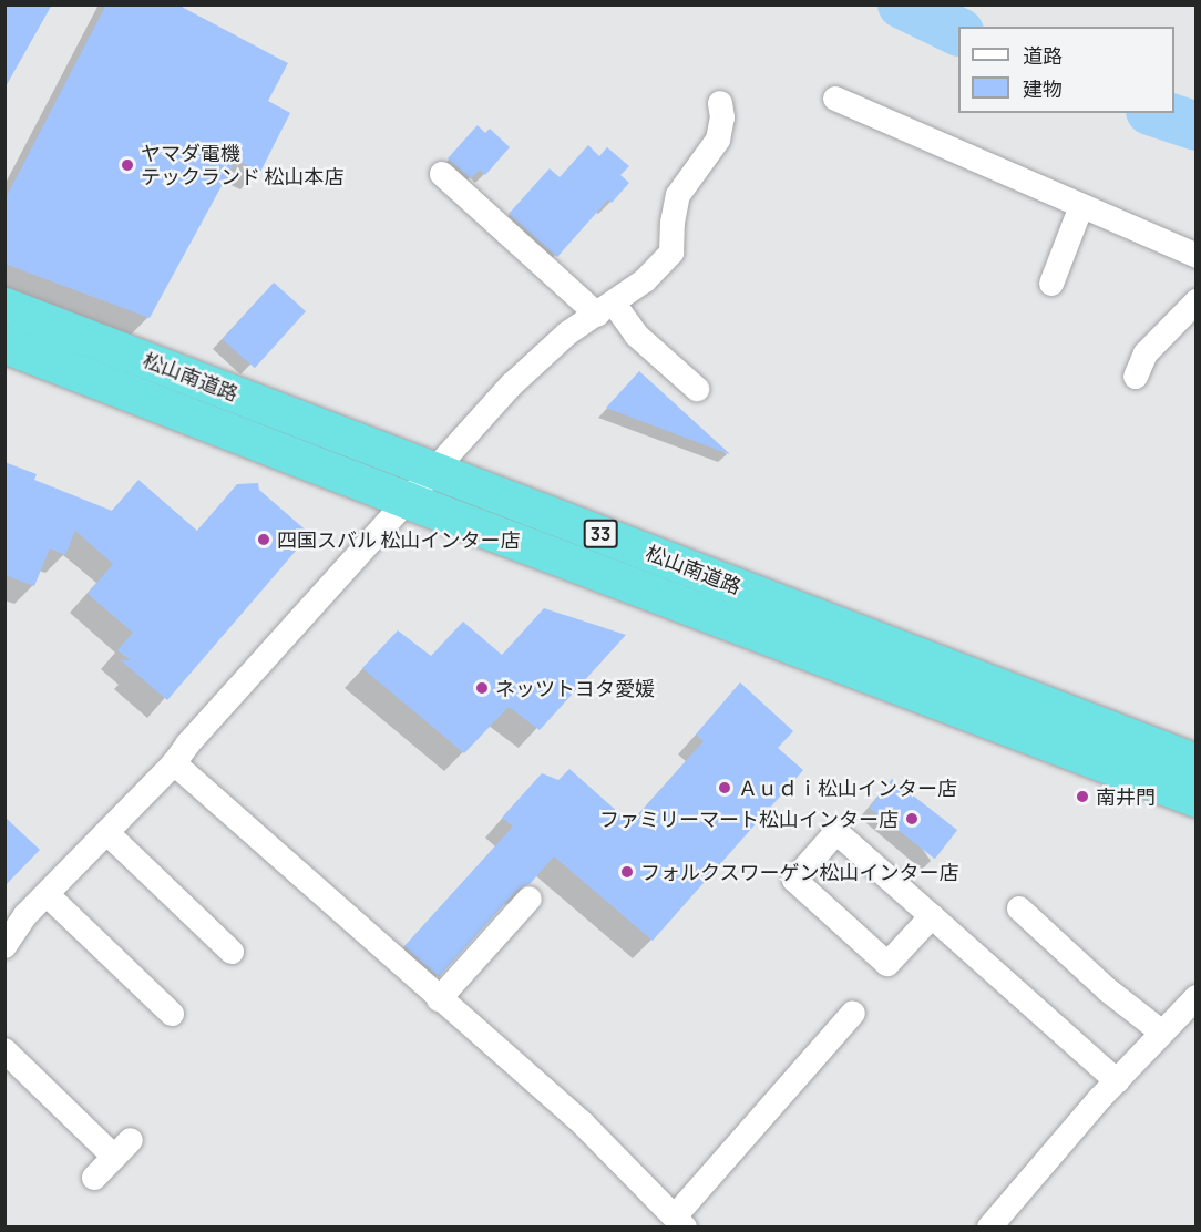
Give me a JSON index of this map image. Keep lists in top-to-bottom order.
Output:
{
  "streets": {
    "highway": ["松山南道路", "33"]
  },
  "places": [
    "ヤマダ電機 テックランド 松山本店",
    "四国スバル 松山インター店",
    "ネッツトヨタ愛媛",
    "Ａｕｄｉ松山インター店",
    "南井門",
    "ファミリーマート松山インター店",
    "フォルクスワーゲン松山インター店"
  ],
  "legend": ["道路", "建物"]
}
